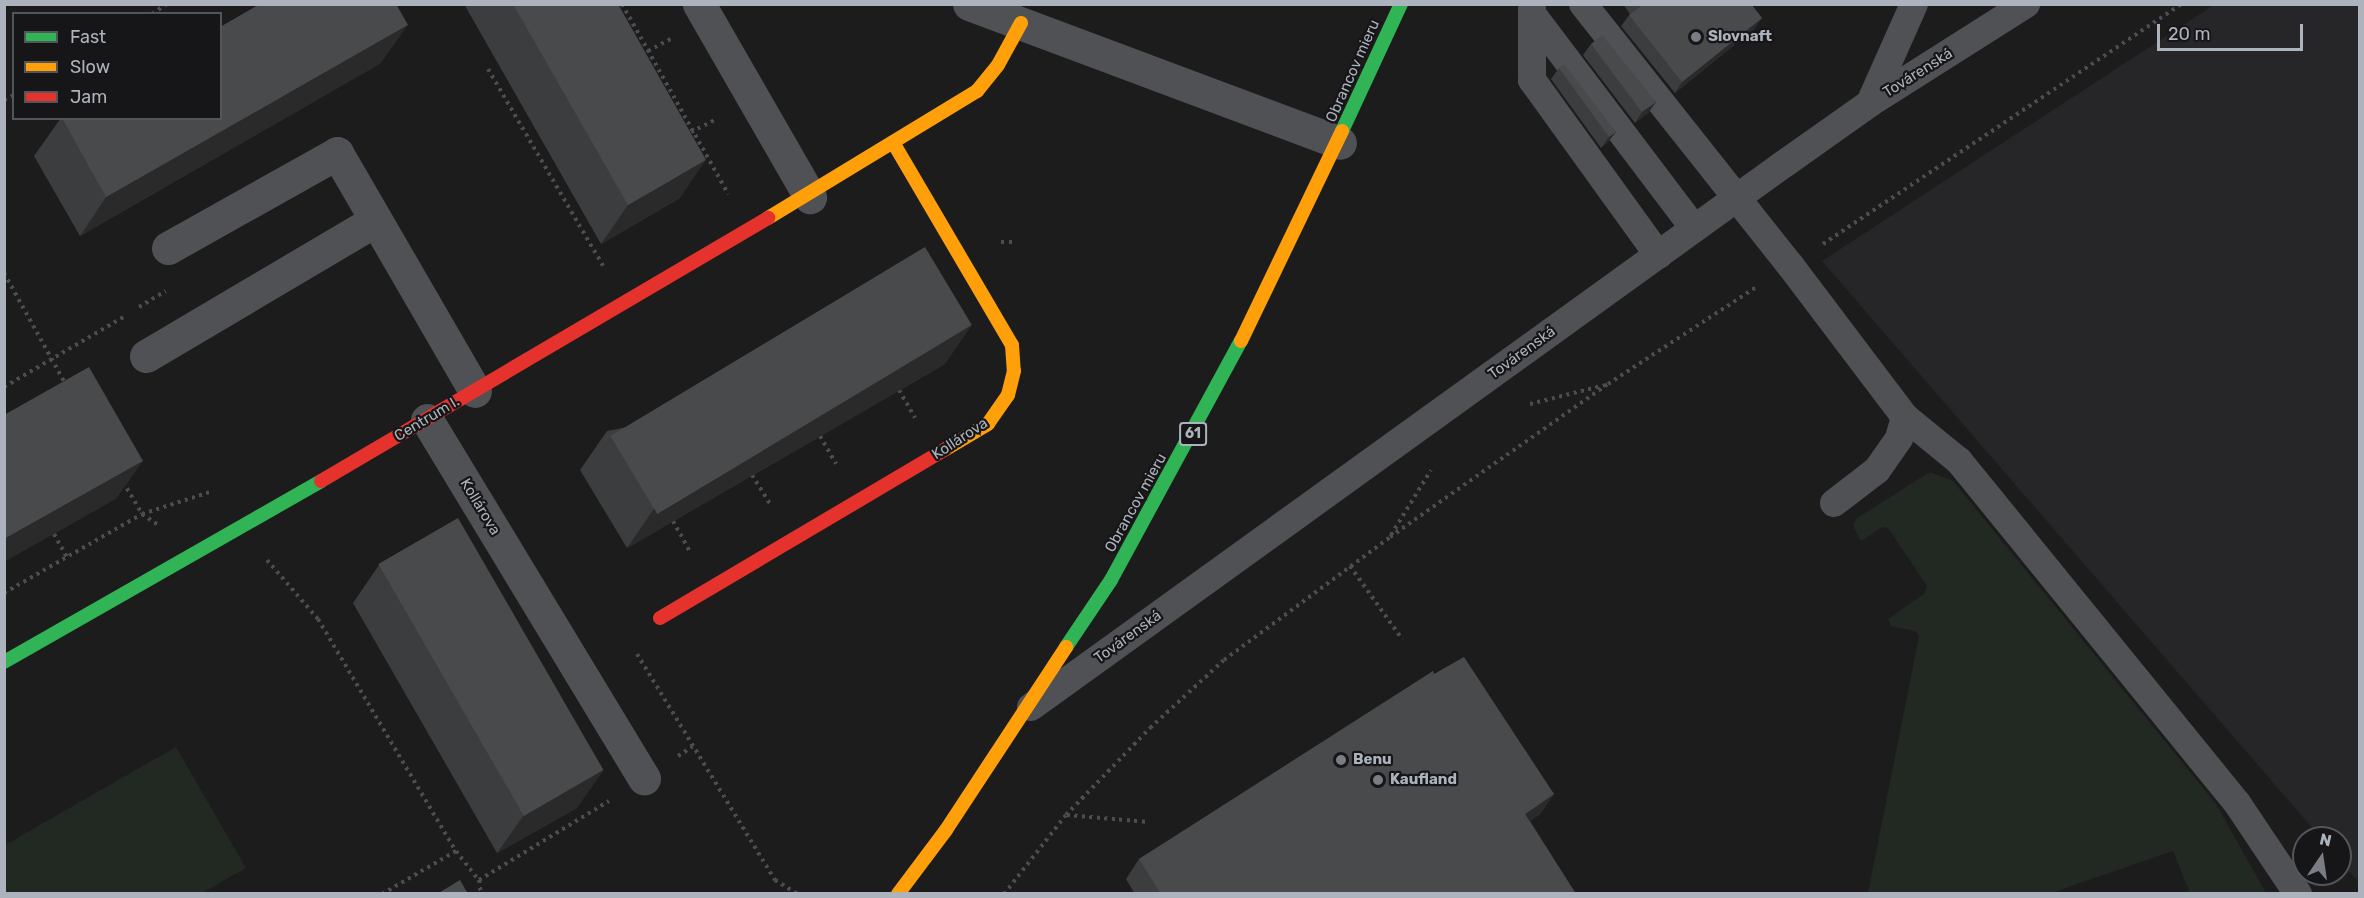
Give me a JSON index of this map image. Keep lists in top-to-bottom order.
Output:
{
  "streets": {
    "street": [
      "Obrancov mieru",
      "Centrum I.",
      "61",
      "Kollárova"
    ],
    "lane": ["Továrenská"]
  },
  "crossings": [
    ["Obrancov mieru", "Továrenská"],
    ["Centrum I.", "Kollárova"]
  ],
  "places": ["Slovnaft", "Benu", "Kaufland"],
  "legend": ["Fast", "Slow", "Jam"],
  "scale_bar": "20 m",
  "north": "top"
}
